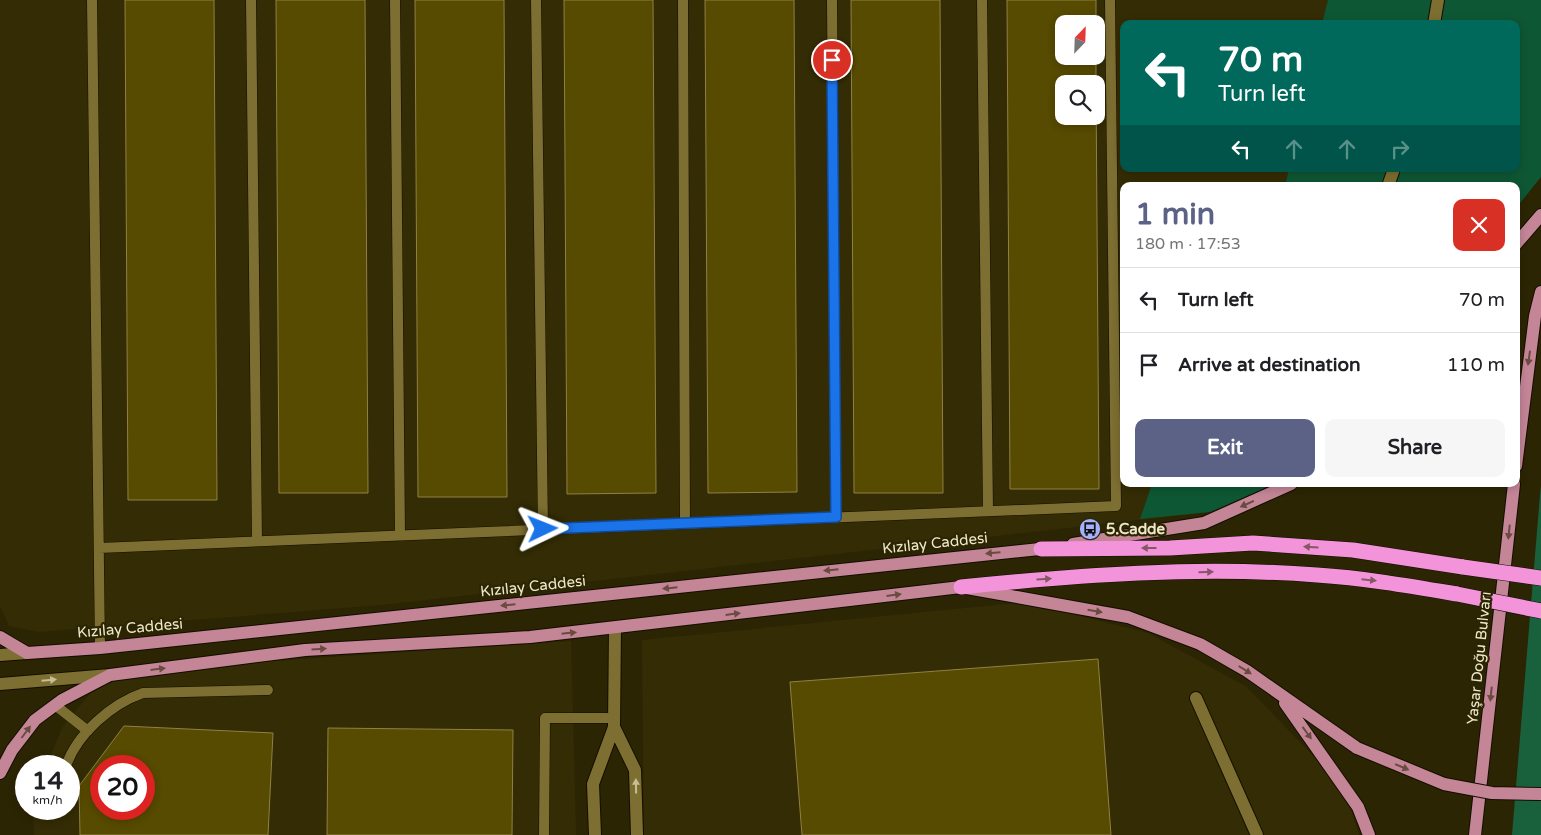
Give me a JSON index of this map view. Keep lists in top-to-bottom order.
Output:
{
  "streets": {
    "main road": ["Kızılay Caddesi", "Yaşar Doğu Bulvarı"]
  },
  "one_way": ["Yaşar Doğu Bulvarı"],
  "places": {
    "bus stop": ["5.Cadde"]
  },
  "north": "top right",
  "page": {
    "turn": ["70 m", "Turn left"],
    "heading": ["1 min", "180 m · 17:53"],
    "list": [
      {
        "name": "Turn left",
        "value": "70 m"
      },
      {
        "name": "Arrive at destination",
        "value": "110 m"
      }
    ],
    "buttons": ["Exit", "Share"],
    "speed": "14 km/h",
    "limit": "20"
  }
}
